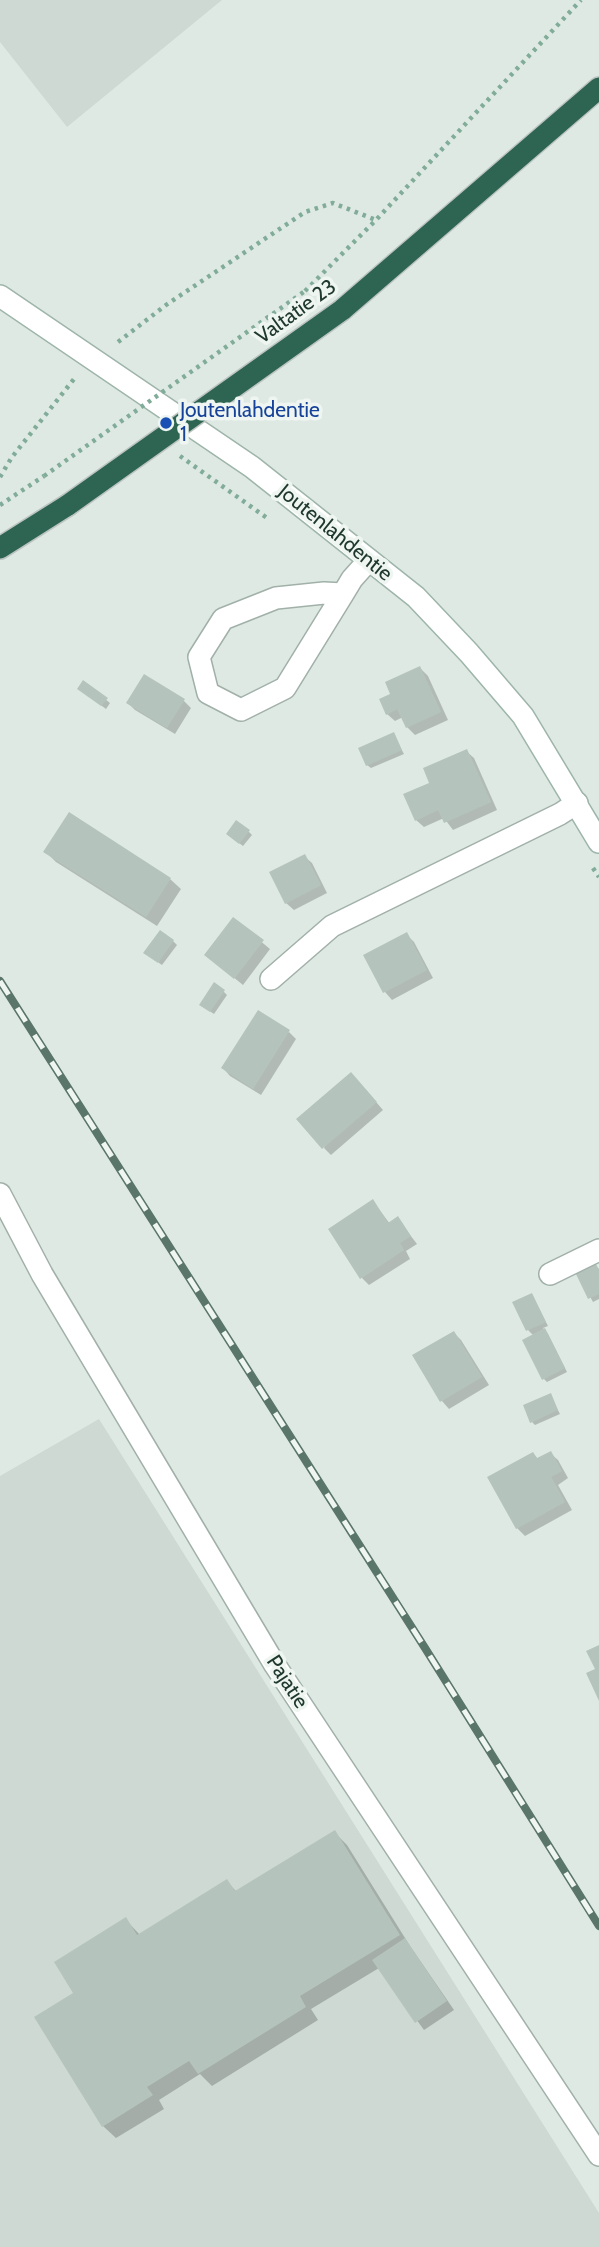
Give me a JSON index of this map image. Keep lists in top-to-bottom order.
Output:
{
  "streets": {
    "highway": ["Valtatie 23"],
    "street": ["Joutenlahdentie", "Pajatie"]
  },
  "places": ["Joutenlahdentie 1"]
}
